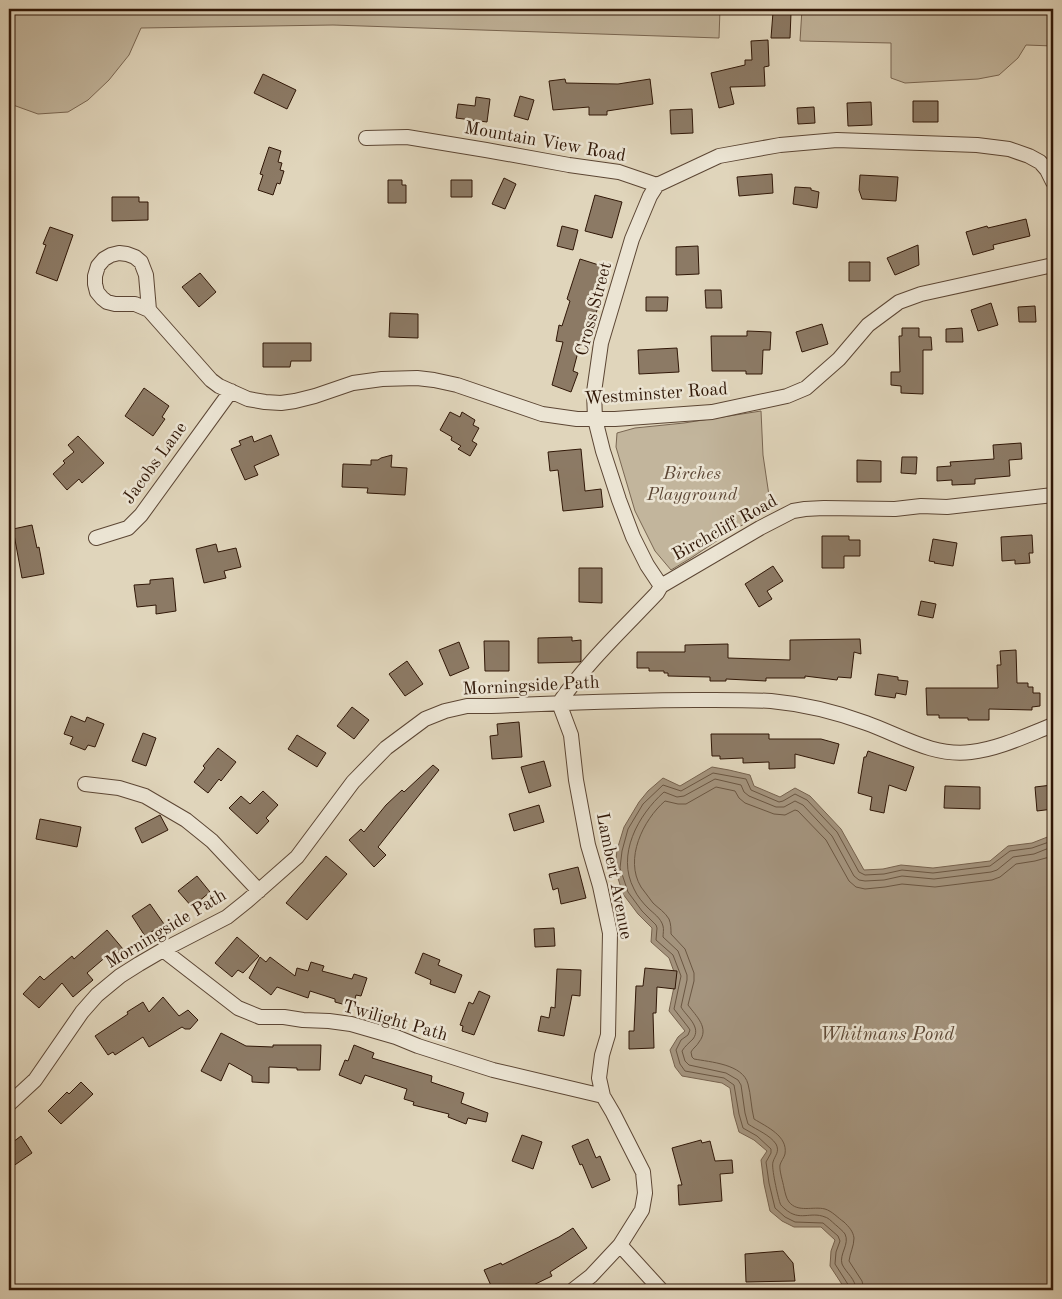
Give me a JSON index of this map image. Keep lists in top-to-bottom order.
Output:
{
  "streets": {
    "street": [
      "Mountain View Road",
      "Cross Street",
      "Westminster Road",
      "Jacobs Lane",
      "Birchcliff Road",
      "Morningside Path",
      "Lambert Avenue",
      "Twilight Path"
    ]
  },
  "crossings": [
    ["Mountain View Road", "Cross Street"],
    ["Cross Street", "Westminster Road"],
    ["Cross Street", "Birchcliff Road"],
    ["Westminster Road", "Jacobs Lane"],
    ["Birchcliff Road", "Morningside Path"],
    ["Birchcliff Road", "Lambert Avenue"],
    ["Morningside Path", "Lambert Avenue"],
    ["Morningside Path", "Twilight Path"],
    ["Lambert Avenue", "Twilight Path"]
  ],
  "water": ["Whitmans Pond"],
  "parks": ["Birches Playground"]
}
